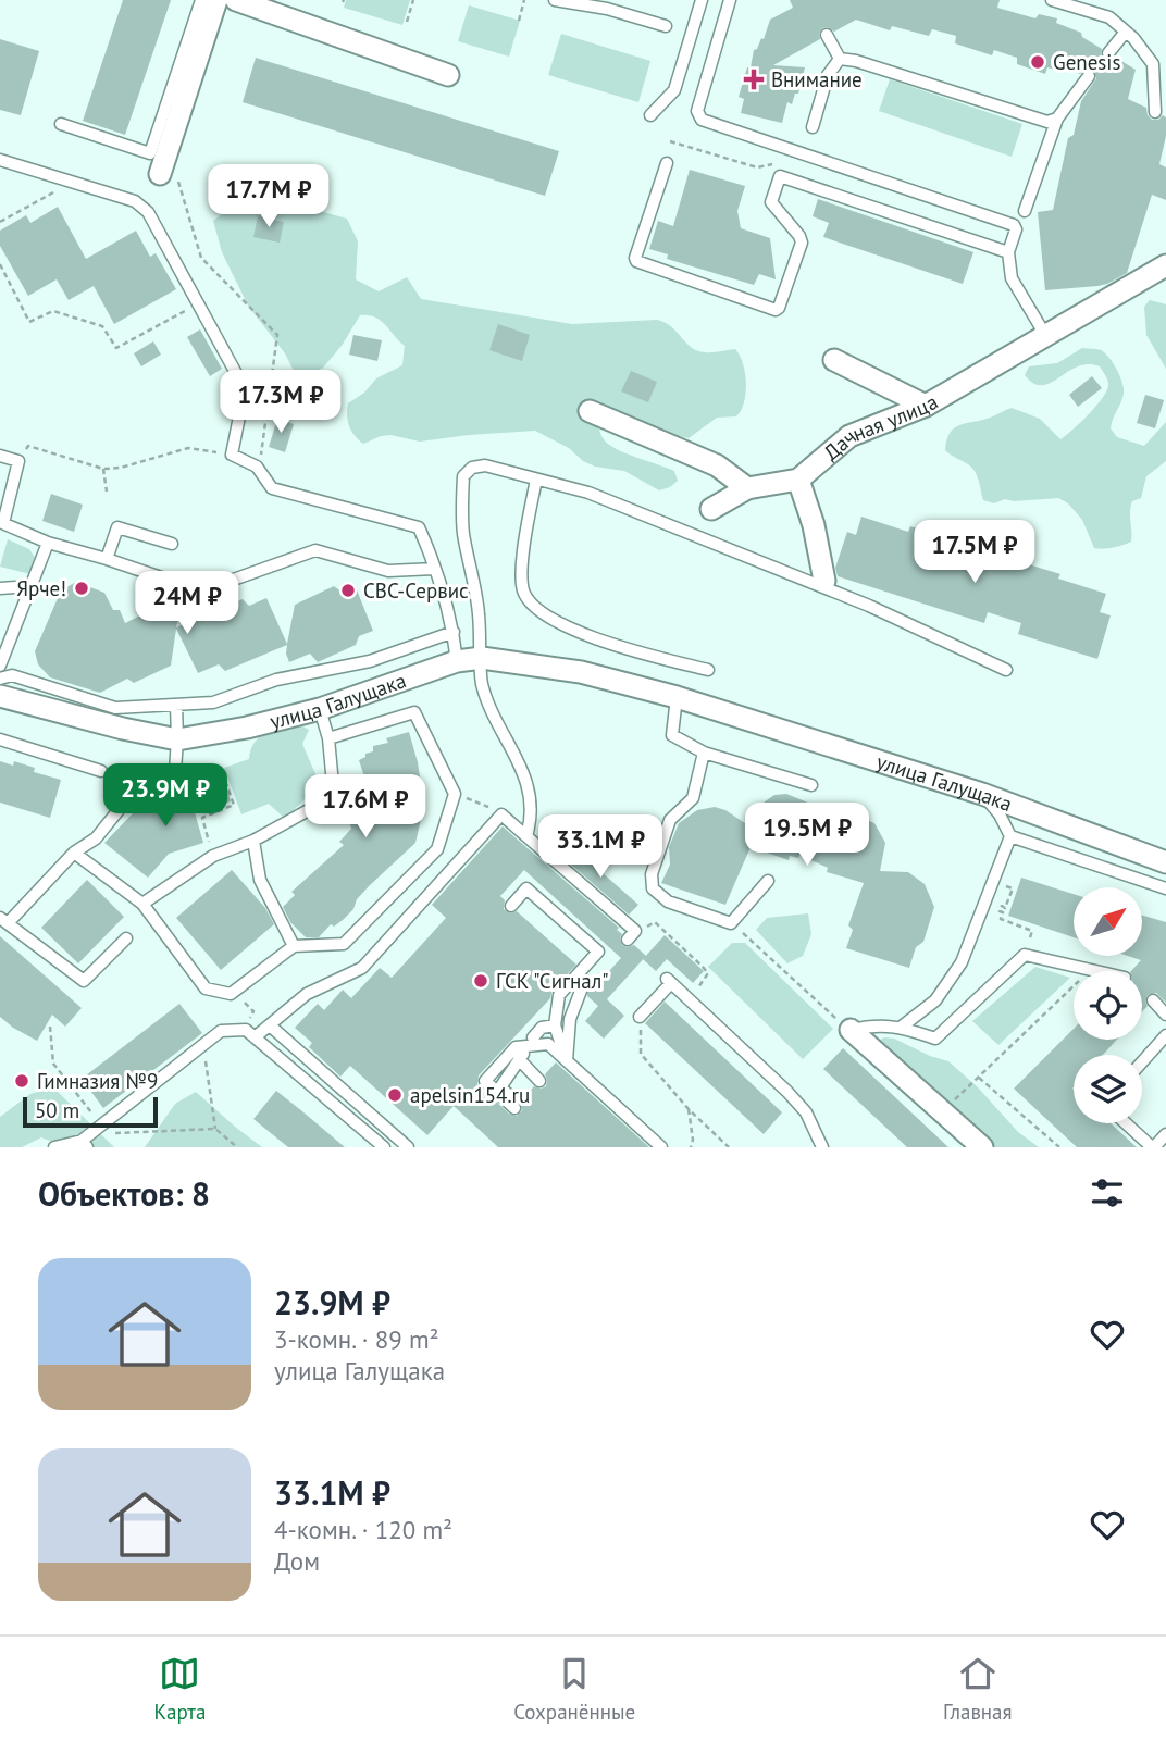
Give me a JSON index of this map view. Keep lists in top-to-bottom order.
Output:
{
  "streets": {
    "street": ["Дачная улица", "улица Галущака"]
  },
  "places": {
    "other": [
      "Genesis",
      "Ярче!",
      "СВС-Сервис",
      "ГСК \"Сигнал\"",
      "Гимназия №9",
      "apelsin154.ru"
    ],
    "health": ["Внимание"]
  },
  "scale_bar": "50 m",
  "north": "top right",
  "page": {
    "price": [
      "17.7M ₽",
      "17.3M ₽",
      "17.5M ₽",
      "24M ₽",
      "23.9M ₽",
      "17.6M ₽",
      "19.5M ₽",
      "33.1M ₽"
    ],
    "scale": "50 m",
    "heading": "Объектов: 8",
    "list": [
      {
        "name": "23.9M ₽",
        "note": "3-комн. · 89 m² · улица Галущака"
      },
      {
        "name": "33.1M ₽",
        "note": "4-комн. · 120 m² · Дом"
      }
    ],
    "tabs": ["Карта", "Сохранённые", "Главная"]
  }
}
